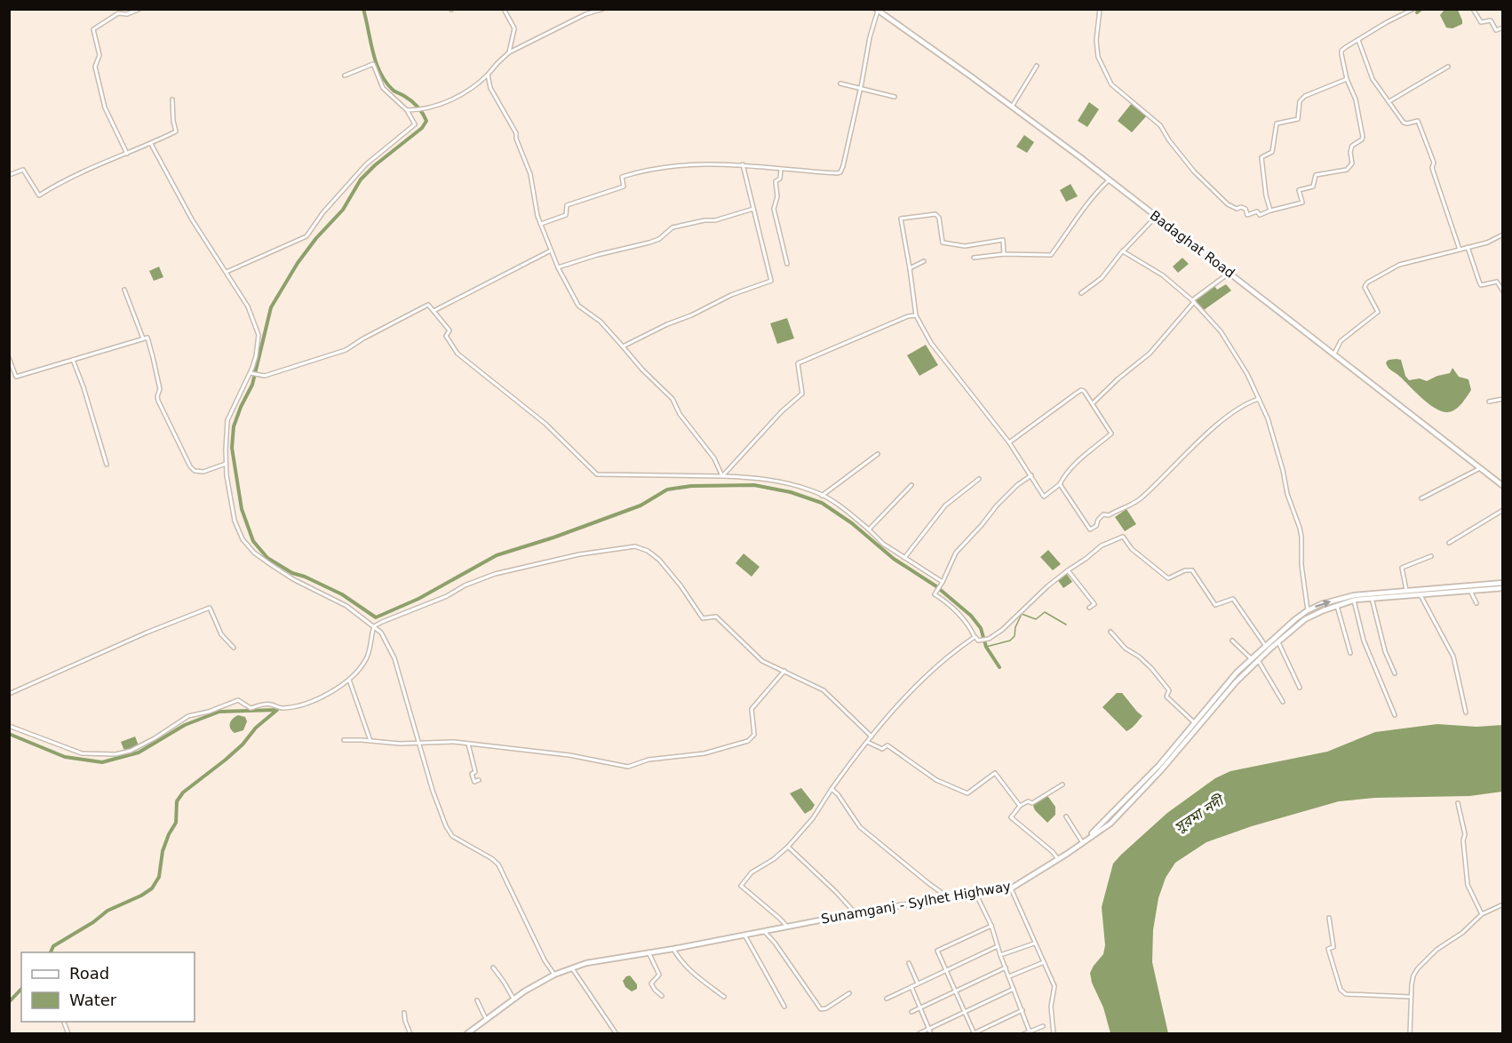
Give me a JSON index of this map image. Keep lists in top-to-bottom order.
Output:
{
  "streets": {
    "main road": ["Badaghat Road", "Sunamganj - Sylhet Highway"]
  },
  "water": ["সুরমা নদী"],
  "legend": ["Road", "Water"]
}
